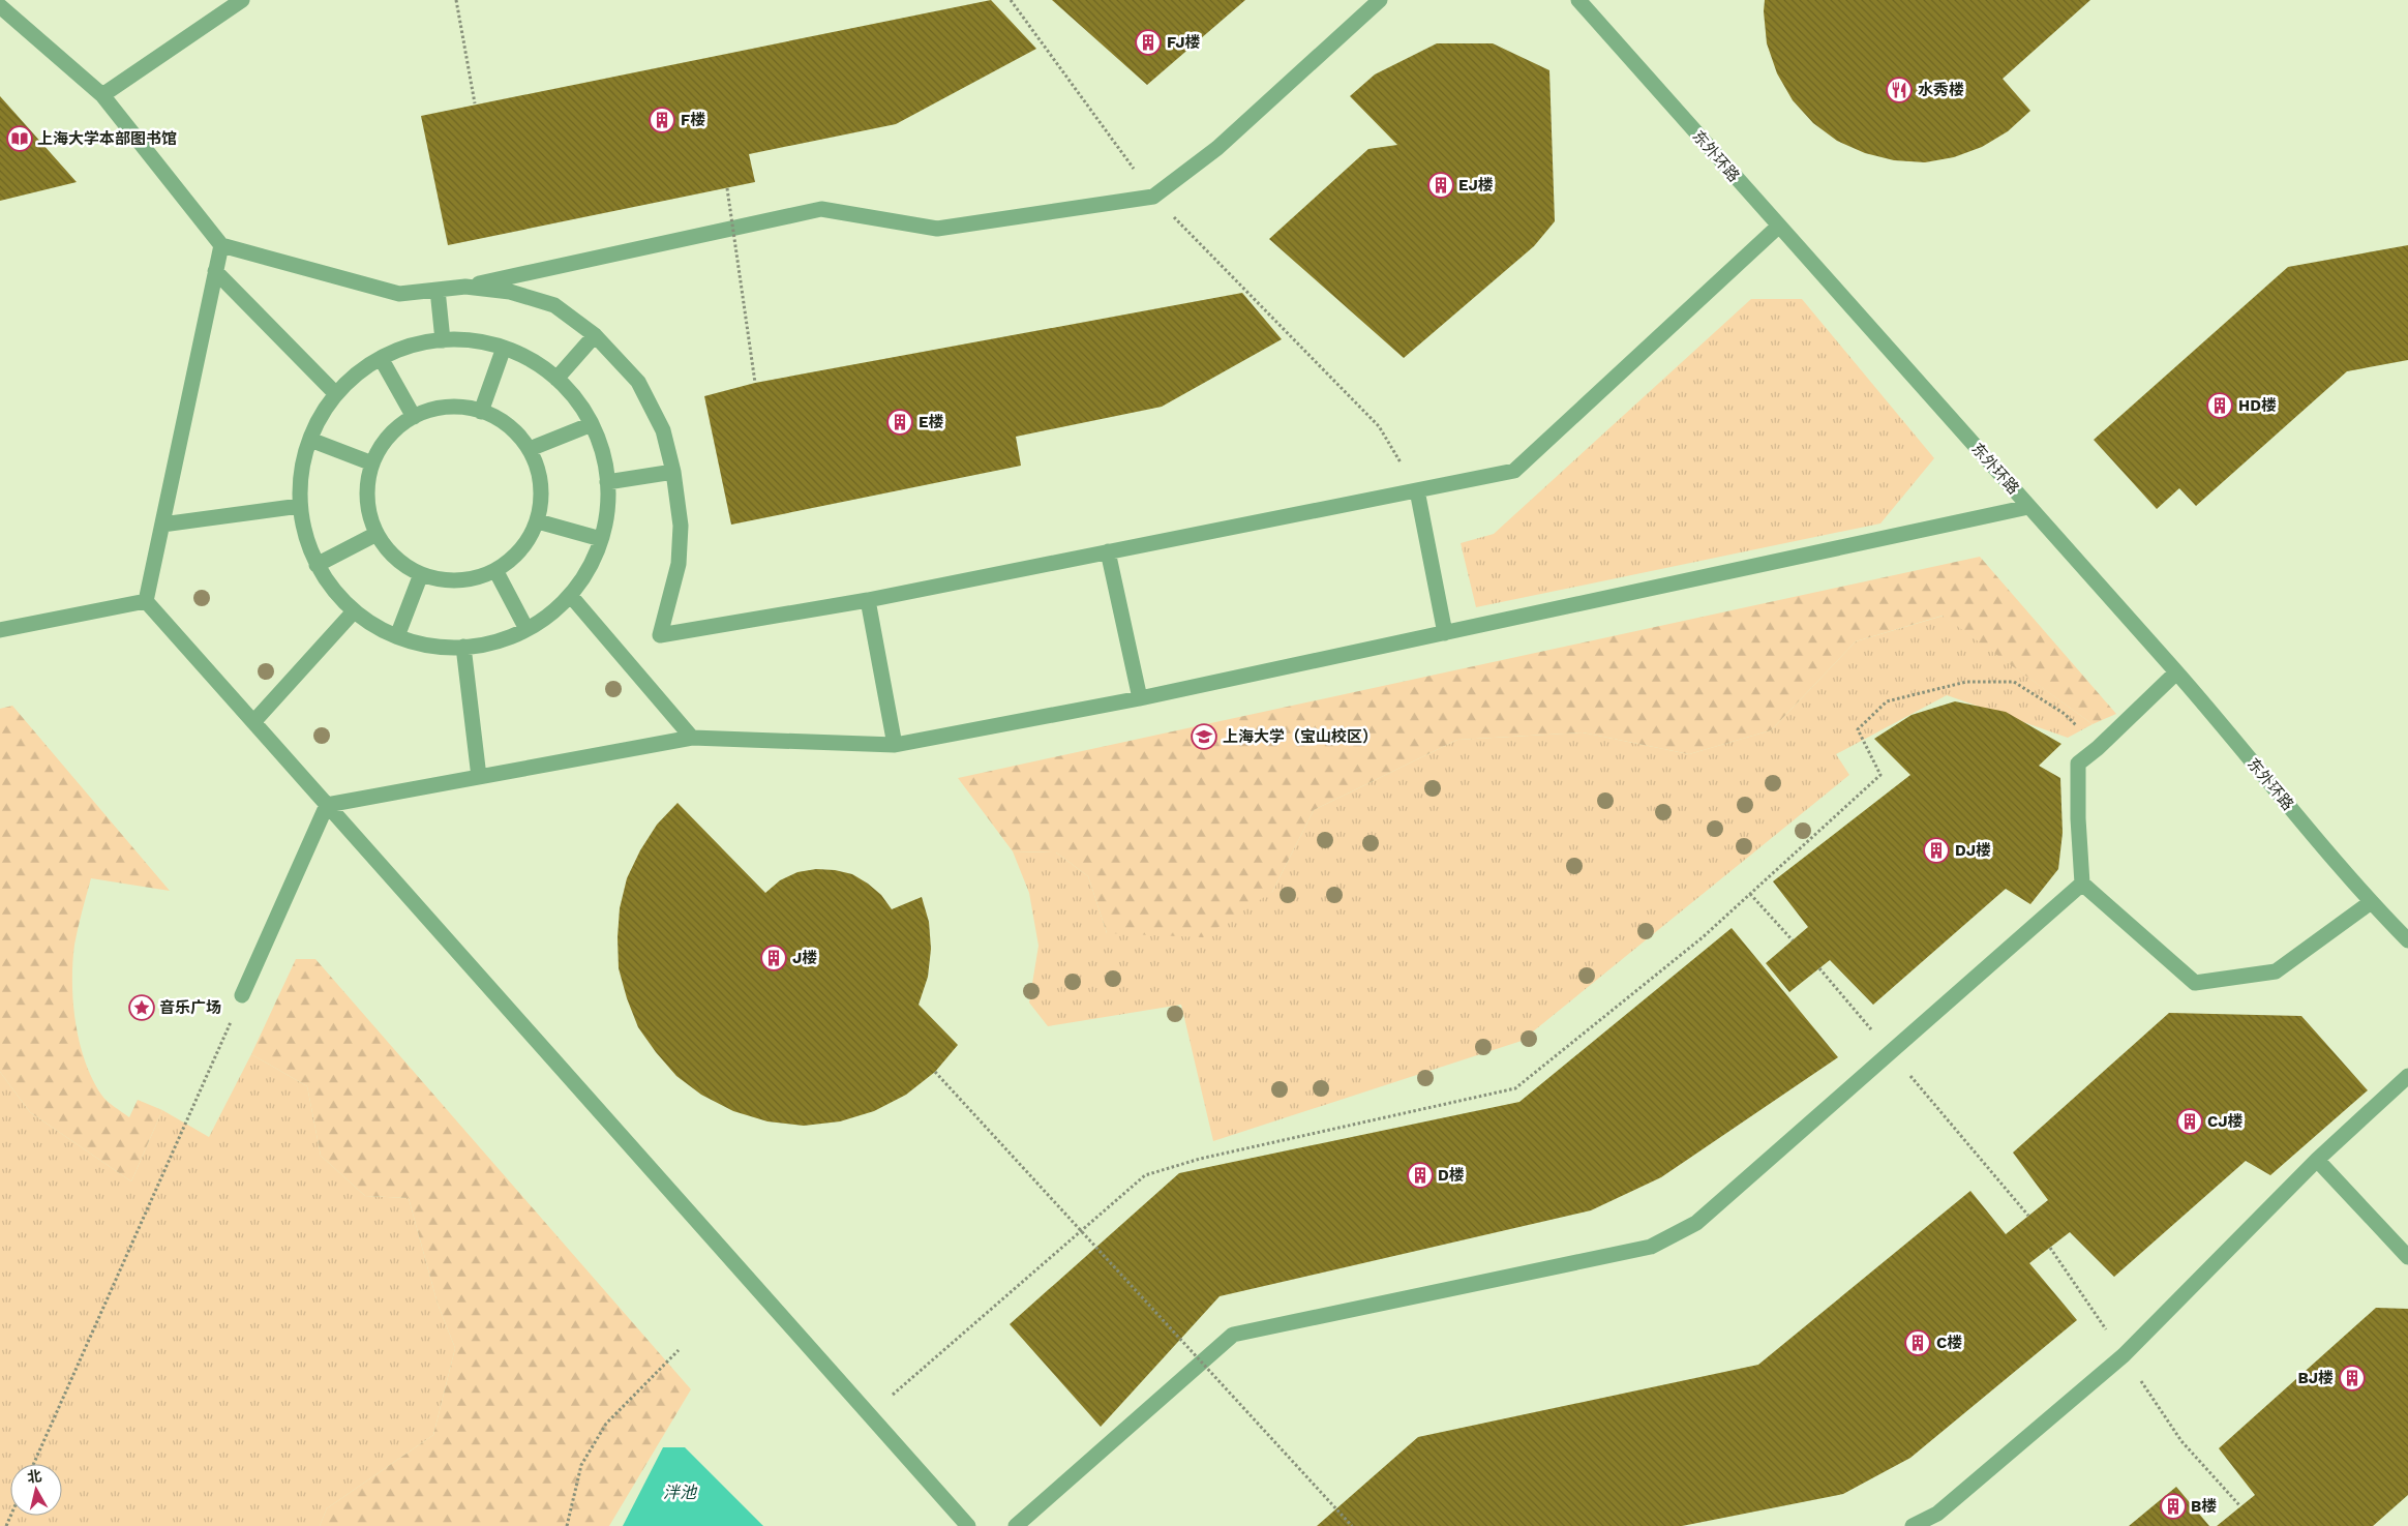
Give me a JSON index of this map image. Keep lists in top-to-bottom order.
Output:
{
  "streets": {
    "street": ["东外环路"]
  },
  "water": ["泮池"],
  "places": {
    "building": [
      "FJ楼",
      "F楼",
      "EJ楼",
      "HD楼",
      "E楼",
      "DJ楼",
      "J楼",
      "CJ楼",
      "D楼",
      "C楼",
      "BJ楼",
      "B楼"
    ],
    "restaurant": ["水秀楼"],
    "library": ["上海大学本部图书馆"],
    "school or university": ["上海大学（宝山校区）"],
    "place": ["音乐广场"]
  },
  "north": "top"
}
